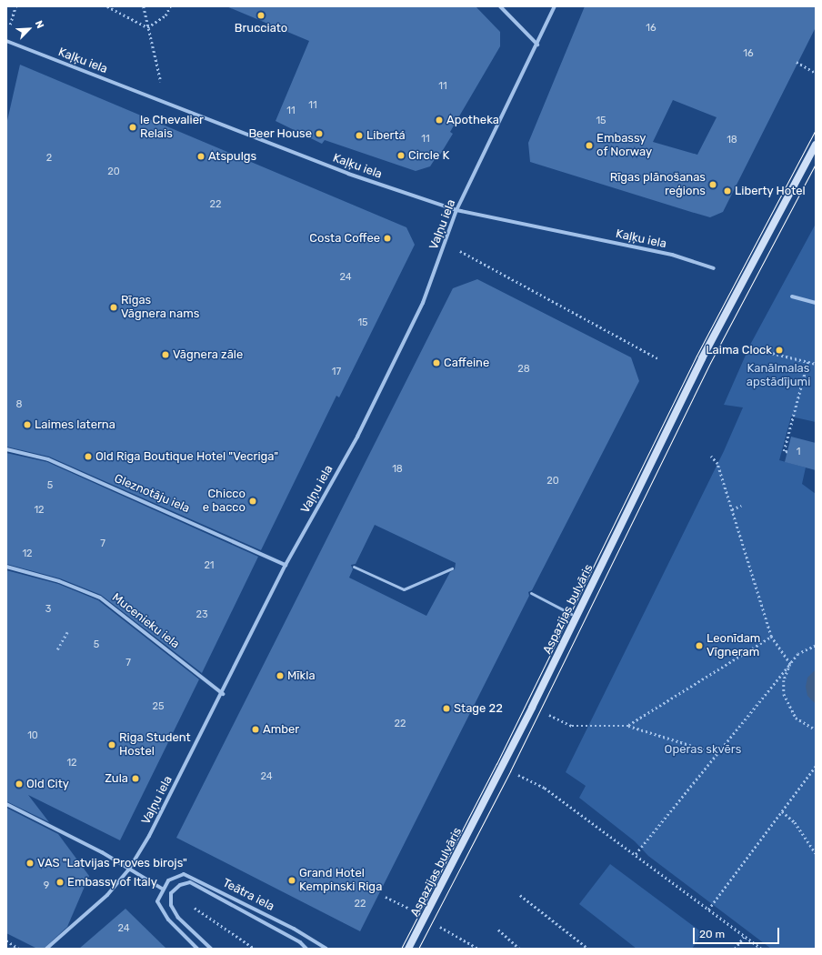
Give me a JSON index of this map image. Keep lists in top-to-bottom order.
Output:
{
  "streets": {
    "street": [
      "Kaļķu iela",
      "Vaļņu iela",
      "Gleznotāju iela",
      "Aspazijas bulvāris",
      "Mucenieku iela",
      "Teātra iela"
    ]
  },
  "crossings": [
    ["Kaļķu iela", "Vaļņu iela"],
    ["Vaļņu iela", "Gleznotāju iela"],
    ["Vaļņu iela", "Mucenieku iela"]
  ],
  "parks": ["Kanālmalas apstādījumi", "Operas skvērs"],
  "places": [
    "Brucciato",
    "Apotheka",
    "le Chevalier Relais",
    "Beer House",
    "Libertá",
    "Embassy of Norway",
    "Circle K",
    "Atspulgs",
    "Rīgas plānošanas reģions",
    "Liberty Hotel",
    "Costa Coffee",
    "Rīgas Vāgnera nams",
    "Laima Clock",
    "Vāgnera zāle",
    "Caffeine",
    "Laimes laterna",
    "Old Riga Boutique Hotel \"Vecriga\"",
    "Chicco e bacco",
    "Leonīdam Vīgneram",
    "Mīkla",
    "Stage 22",
    "Amber",
    "Riga Student Hostel",
    "Zula",
    "Old City",
    "VAS \"Latvijas Proves birojs\"",
    "Grand Hotel Kempinski Riga",
    "Embassy of Italy"
  ],
  "house_numbers": [
    "16",
    "16",
    "11",
    "11",
    "11",
    "15",
    "11",
    "18",
    "2",
    "20",
    "22",
    "24",
    "15",
    "28",
    "17",
    "8",
    "1",
    "18",
    "20",
    "5",
    "12",
    "7",
    "12",
    "21",
    "3",
    "23",
    "5",
    "7",
    "25",
    "22",
    "10",
    "12",
    "24",
    "9",
    "22",
    "24"
  ],
  "scale_bar": "20 m",
  "north": "top right"
}
